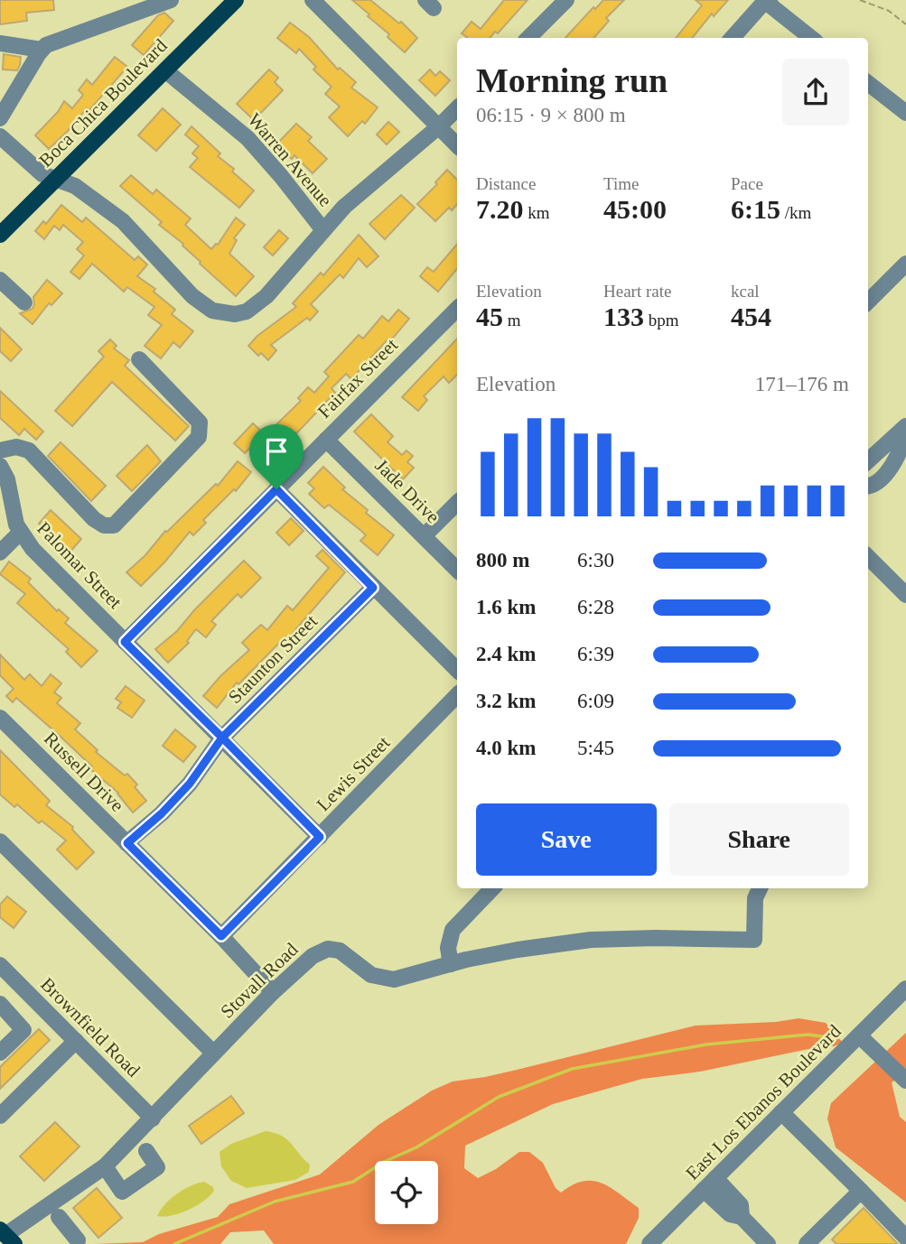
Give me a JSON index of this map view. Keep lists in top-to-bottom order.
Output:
{
  "streets": {
    "main road": ["Boca Chica Boulevard"],
    "street": [
      "Warren Avenue",
      "Fairfax Street",
      "Jade Drive",
      "Palomar Street",
      "Staunton Street",
      "Russell Drive",
      "Lewis Street",
      "Stovall Road",
      "Brownfield Road",
      "East Los Ebanos Boulevard"
    ]
  },
  "crossings": [
    ["Boca Chica Boulevard", "Warren Avenue"],
    ["Fairfax Street", "Jade Drive"],
    ["Fairfax Street", "Palomar Street"],
    ["Palomar Street", "Staunton Street"],
    ["Palomar Street", "Lewis Street"],
    ["Staunton Street", "Russell Drive"],
    ["Russell Drive", "Lewis Street"],
    ["Russell Drive", "Stovall Road"],
    ["Stovall Road", "Brownfield Road"]
  ],
  "page": {
    "heading": ["Morning run", "06:15 · 9 × 800 m"],
    "stats": [
      ["Distance", "7.20 km"],
      ["Time", "45:00"],
      ["Pace", "6:15 /km"],
      ["Elevation", "45 m"],
      ["Heart rate", "133 bpm"],
      ["kcal", "454"]
    ],
    "chart": ["Elevation", "171–176 m"],
    "list": [
      {
        "name": "800 m",
        "note": "6:30"
      },
      {
        "name": "1.6 km",
        "note": "6:28"
      },
      {
        "name": "2.4 km",
        "note": "6:39"
      },
      {
        "name": "3.2 km",
        "note": "6:09"
      },
      {
        "name": "4.0 km",
        "note": "5:45"
      }
    ],
    "buttons": ["Save", "Share"]
  }
}
